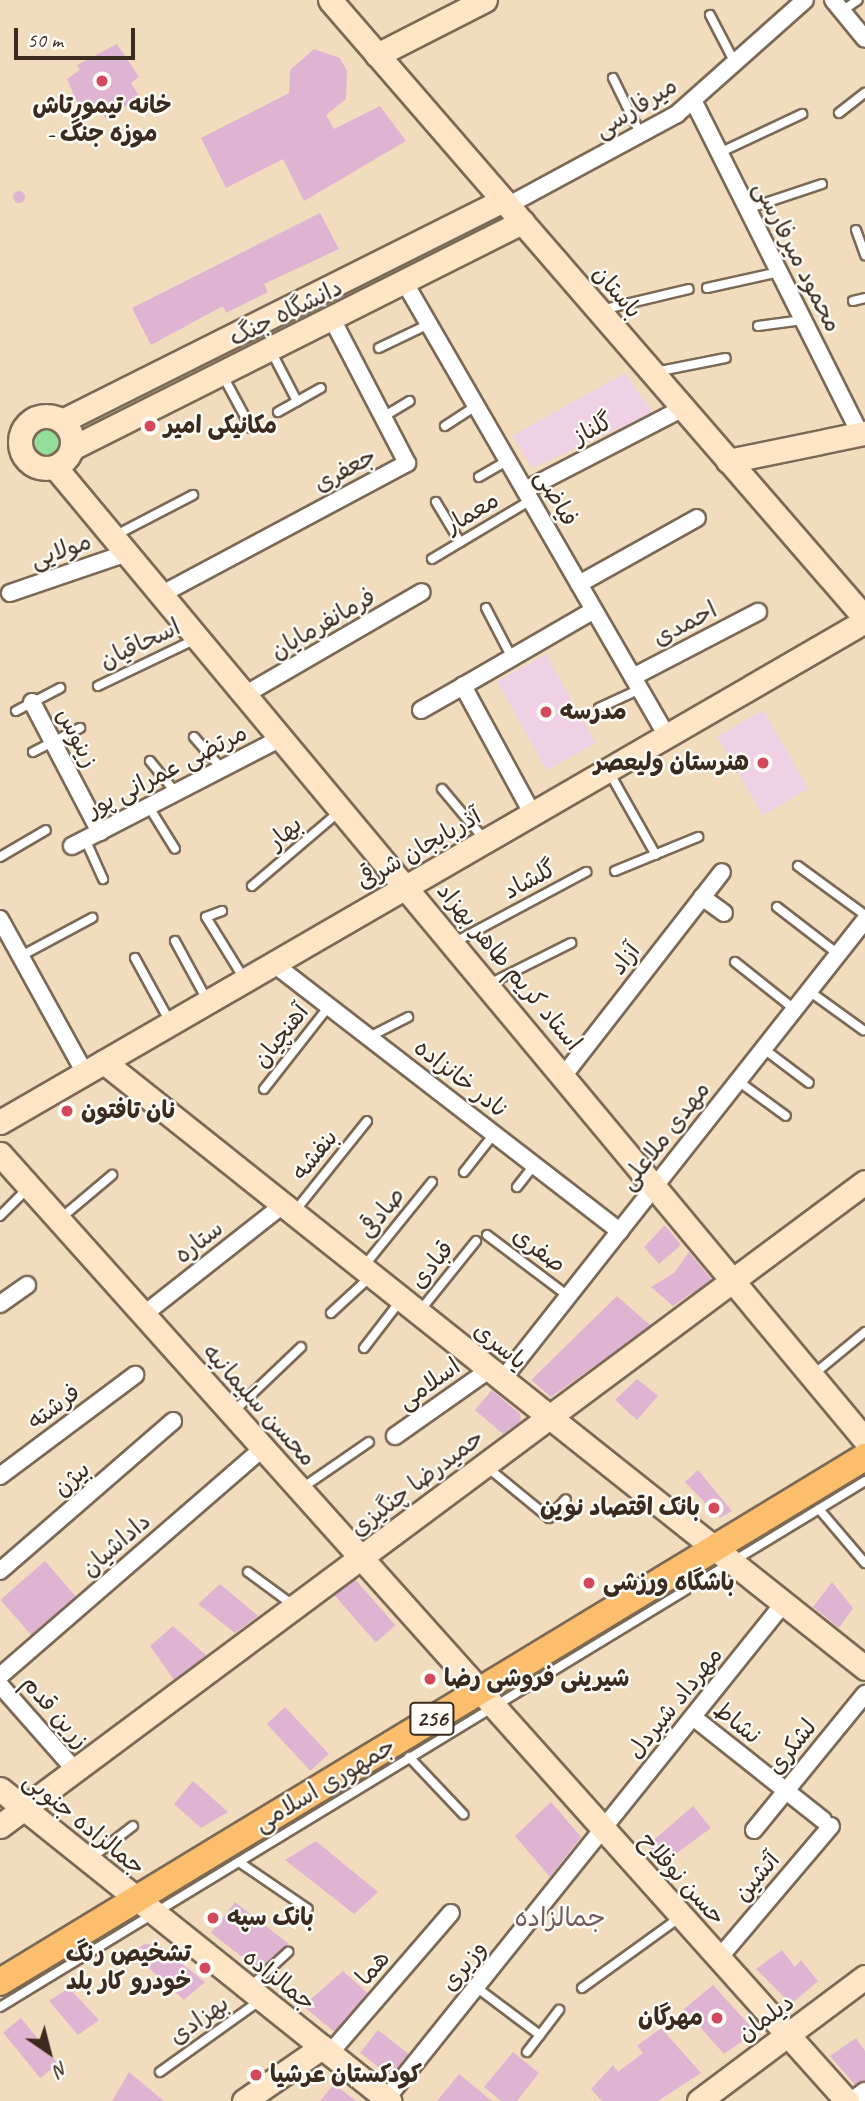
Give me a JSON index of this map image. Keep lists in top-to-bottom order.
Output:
{
  "streets": {
    "main road": ["256", "جمهوری اسلامی"],
    "street": [
      "میرفارسی",
      "محمود میرفارسی",
      "باستان",
      "دانشگاه جنگ",
      "گلناز",
      "جعفری",
      "فیاضی",
      "مولایی",
      "فرمانفرمایان",
      "احمدی",
      "زینوس",
      "مرتضی عمرانی پور",
      "آذربایجان شرقی",
      "آزاد",
      "استاد کریم طاهر بهزاد",
      "نادر خانزاده",
      "مهدی ملاعلی",
      "ستاره",
      "یاسری",
      "اسلامی",
      "محسن سلیمانیه",
      "فرشته",
      "بیژن",
      "حمیدرضا چنگیزی",
      "داداشیان",
      "مهرداد شیردل",
      "زرین قدم",
      "نشاط",
      "لشکری",
      "جمالزاده جنوبی",
      "آتشین",
      "حسن نوفلاح",
      "وزیری",
      "هما",
      "جمالزاده",
      "دیلمان"
    ],
    "lane": [
      "معمار",
      "اسحاقیان",
      "بهار",
      "گلشاد",
      "آهنچیان",
      "بنفشه",
      "صادقی",
      "صفری",
      "قبادی",
      "بهزادی"
    ]
  },
  "crossings": [
    ["میرفارسی", "محمود میرفارسی"],
    ["میرفارسی", "باستان"],
    ["میرفارسی", "دانشگاه جنگ"],
    ["باستان", "دانشگاه جنگ"],
    ["باستان", "گلناز"],
    ["باستان", "آذربایجان شرقی"],
    ["دانشگاه جنگ", "جعفری"],
    ["دانشگاه جنگ", "فیاضی"],
    ["دانشگاه جنگ", "استاد کریم طاهر بهزاد"],
    ["گلناز", "فیاضی"],
    ["گلناز", "معمار"],
    ["جعفری", "استاد کریم طاهر بهزاد"],
    ["فیاضی", "معمار"],
    ["فیاضی", "احمدی"],
    ["فیاضی", "آذربایجان شرقی"],
    ["مولایی", "استاد کریم طاهر بهزاد"],
    ["فرمانفرمایان", "استاد کریم طاهر بهزاد"],
    ["اسحاقیان", "استاد کریم طاهر بهزاد"],
    ["زینوس", "مرتضی عمرانی پور"],
    ["مرتضی عمرانی پور", "استاد کریم طاهر بهزاد"],
    ["بهار", "استاد کریم طاهر بهزاد"],
    ["آذربایجان شرقی", "استاد کریم طاهر بهزاد"],
    ["آذربایجان شرقی", "نادر خانزاده"],
    ["آذربایجان شرقی", "یاسری"],
    ["گلشاد", "استاد کریم طاهر بهزاد"],
    ["آزاد", "استاد کریم طاهر بهزاد"],
    ["استاد کریم طاهر بهزاد", "مهدی ملاعلی"],
    ["استاد کریم طاهر بهزاد", "حمیدرضا چنگیزی"],
    ["آهنچیان", "نادر خانزاده"],
    ["نادر خانزاده", "مهدی ملاعلی"],
    ["مهدی ملاعلی", "صفری"],
    ["مهدی ملاعلی", "یاسری"],
    ["مهدی ملاعلی", "اسلامی"],
    ["بنفشه", "ستاره"],
    ["بنفشه", "یاسری"],
    ["صادقی", "یاسری"],
    ["ستاره", "یاسری"],
    ["ستاره", "محسن سلیمانیه"],
    ["قبادی", "یاسری"],
    ["یاسری", "اسلامی"],
    ["یاسری", "حمیدرضا چنگیزی"],
    ["یاسری", "مهرداد شیردل"],
    ["یاسری", "جمهوری اسلامی"],
    ["محسن سلیمانیه", "حمیدرضا چنگیزی"],
    ["محسن سلیمانیه", "داداشیان"],
    ["محسن سلیمانیه", "جمهوری اسلامی"],
    ["محسن سلیمانیه", "حسن نوفلاح"],
    ["حمیدرضا چنگیزی", "زرین قدم"],
    ["حمیدرضا چنگیزی", "جمالزاده جنوبی"],
    ["مهرداد شیردل", "نشاط"],
    ["مهرداد شیردل", "حسن نوفلاح"],
    ["مهرداد شیردل", "وزیری"],
    ["نشاط", "لشکری"],
    ["نشاط", "آتشین"],
    ["لشکری", "آتشین"],
    ["جمهوری اسلامی", "جمالزاده جنوبی"],
    ["جمهوری اسلامی", "حسن نوفلاح"],
    ["جمهوری اسلامی", "جمالزاده"],
    ["جمالزاده جنوبی", "جمالزاده"],
    ["آتشین", "حسن نوفلاح"],
    ["حسن نوفلاح", "وزیری"],
    ["حسن نوفلاح", "دیلمان"],
    ["وزیری", "جمالزاده"],
    ["هما", "جمالزاده"],
    ["جمالزاده", "بهزادی"]
  ],
  "districts": ["جمالزاده"],
  "places": [
    "خانه تیمورتاش - موزه جنگ",
    "مکانیکی امیر",
    "مدرسه",
    "هنرستان ولیعصر",
    "نان تافتون",
    "بانک اقتصاد نوین",
    "باشگاه ورزشی",
    "شیرینی فروشی رضا",
    "بانک سپه",
    "تشخیص رنگ خودرو کار بلد",
    "مهرگان",
    "کودکستان عرشیا"
  ],
  "scale_bar": "50 m",
  "north": "bottom right"
}
